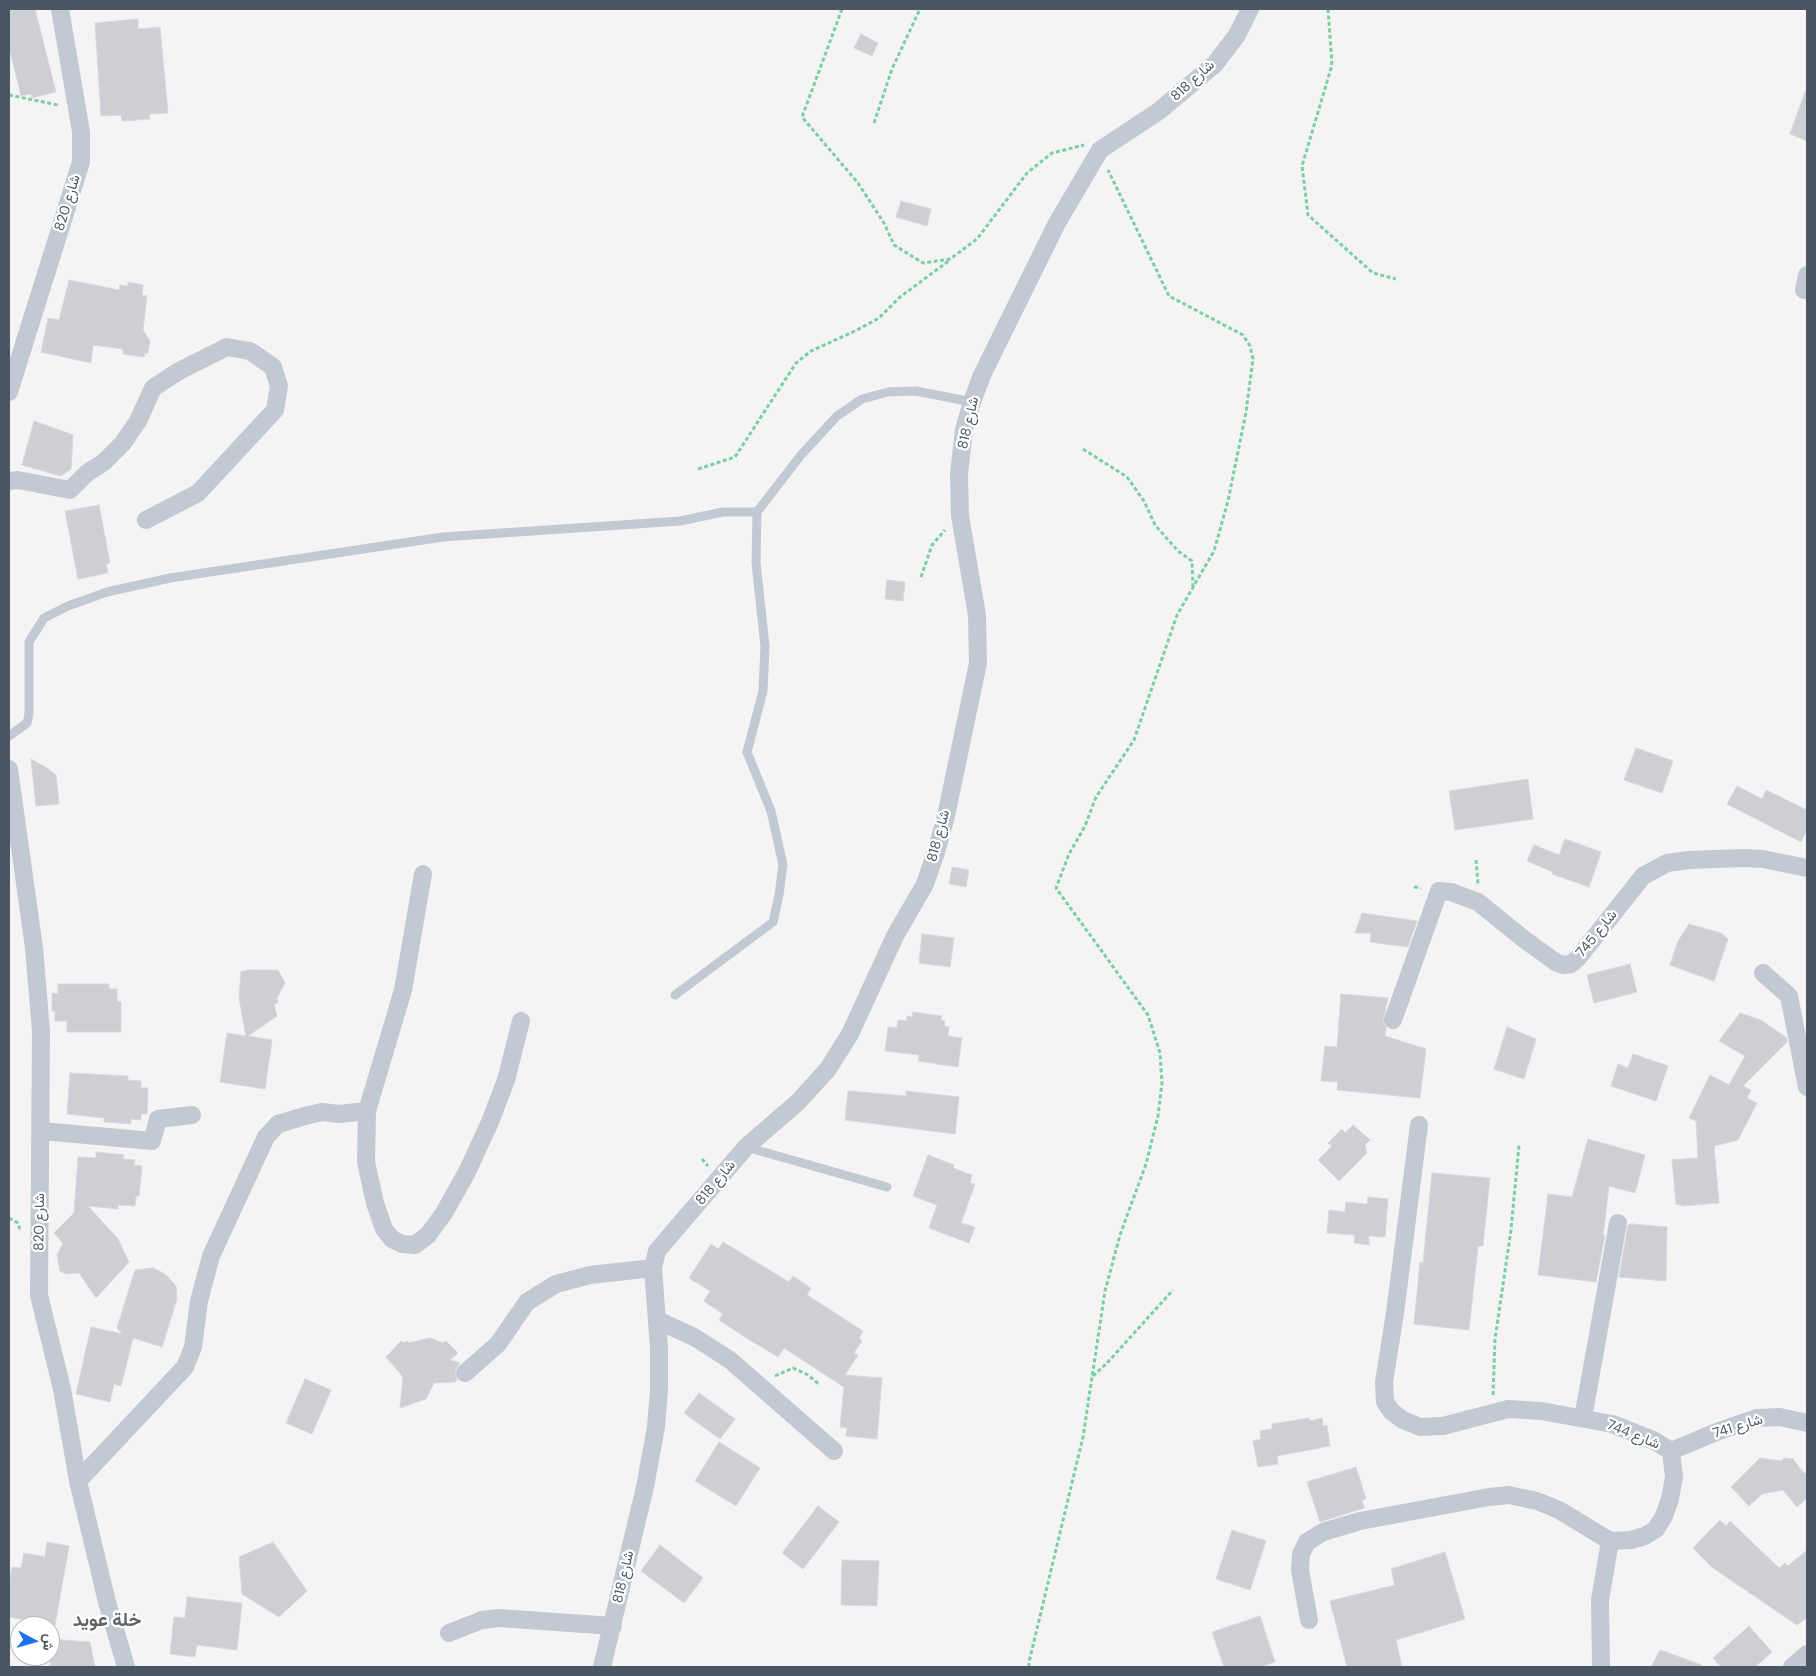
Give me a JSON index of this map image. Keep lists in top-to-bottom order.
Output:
{
  "streets": {
    "street": [
      "شارع 818",
      "شارع 820",
      "شارع 745",
      "شارع 741",
      "شارع 744"
    ]
  },
  "crossings": [
    ["شارع 741", "شارع 744"]
  ],
  "districts": ["خلة عويد"],
  "north": "right"
}
